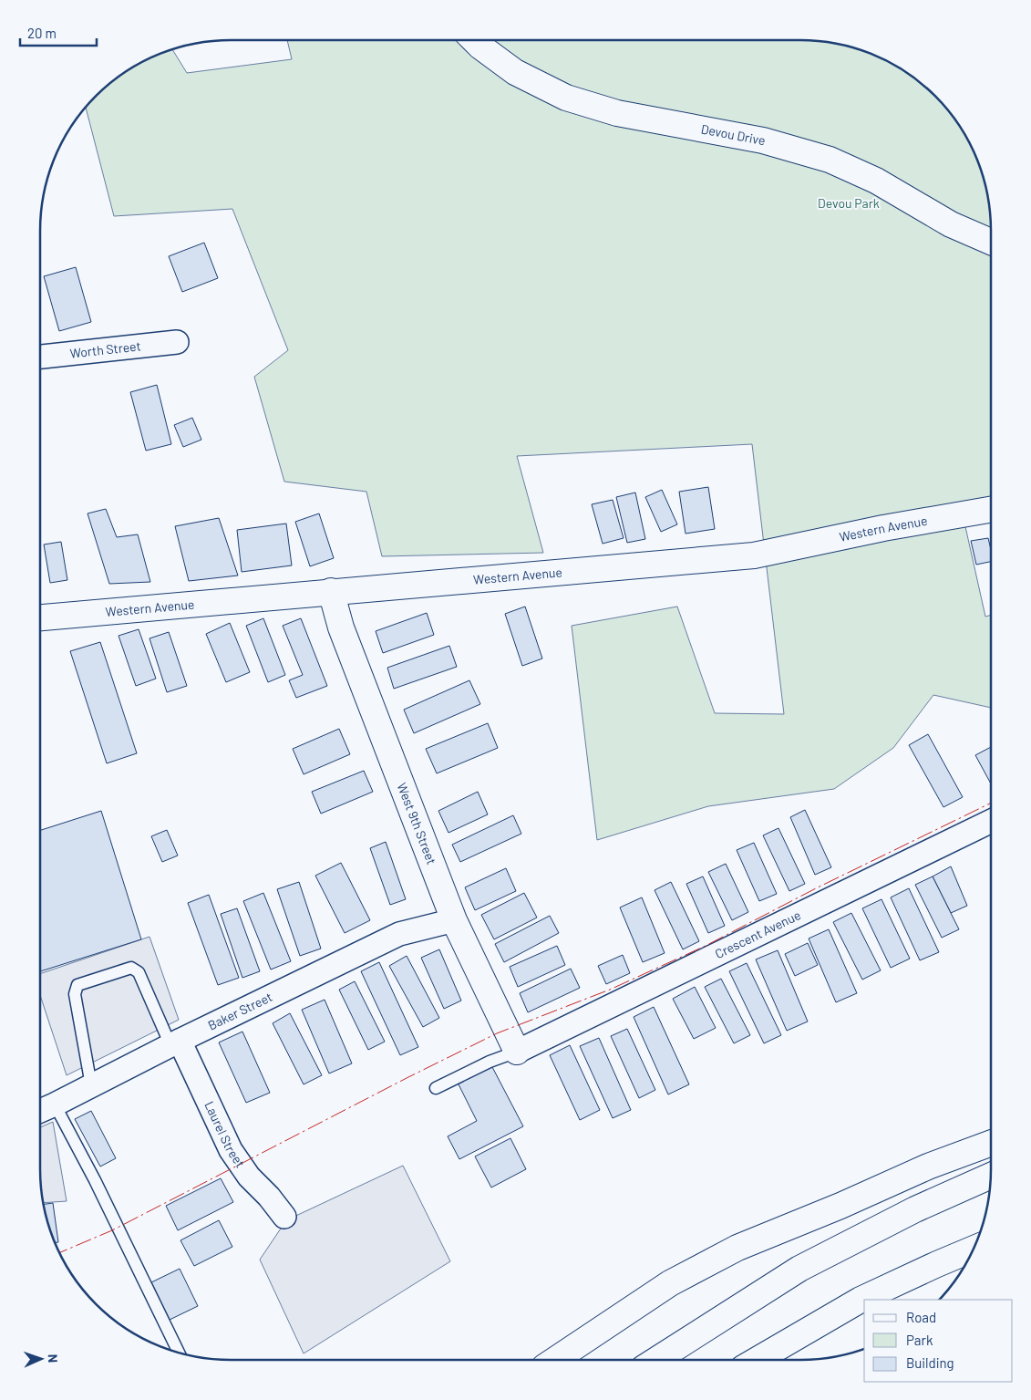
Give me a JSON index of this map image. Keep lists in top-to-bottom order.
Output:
{
  "streets": {
    "main road": ["Devou Drive", "Western Avenue", "West 9th Street"],
    "street": [
      "Worth Street",
      "Crescent Avenue",
      "Baker Street",
      "Laurel Street"
    ]
  },
  "crossings": [
    ["Western Avenue", "West 9th Street"],
    ["West 9th Street", "Crescent Avenue"],
    ["West 9th Street", "Baker Street"],
    ["Baker Street", "Laurel Street"]
  ],
  "parks": ["Devou Park"],
  "legend": ["Road", "Park", "Building"],
  "scale_bar": "20 m",
  "north": "right"
}
